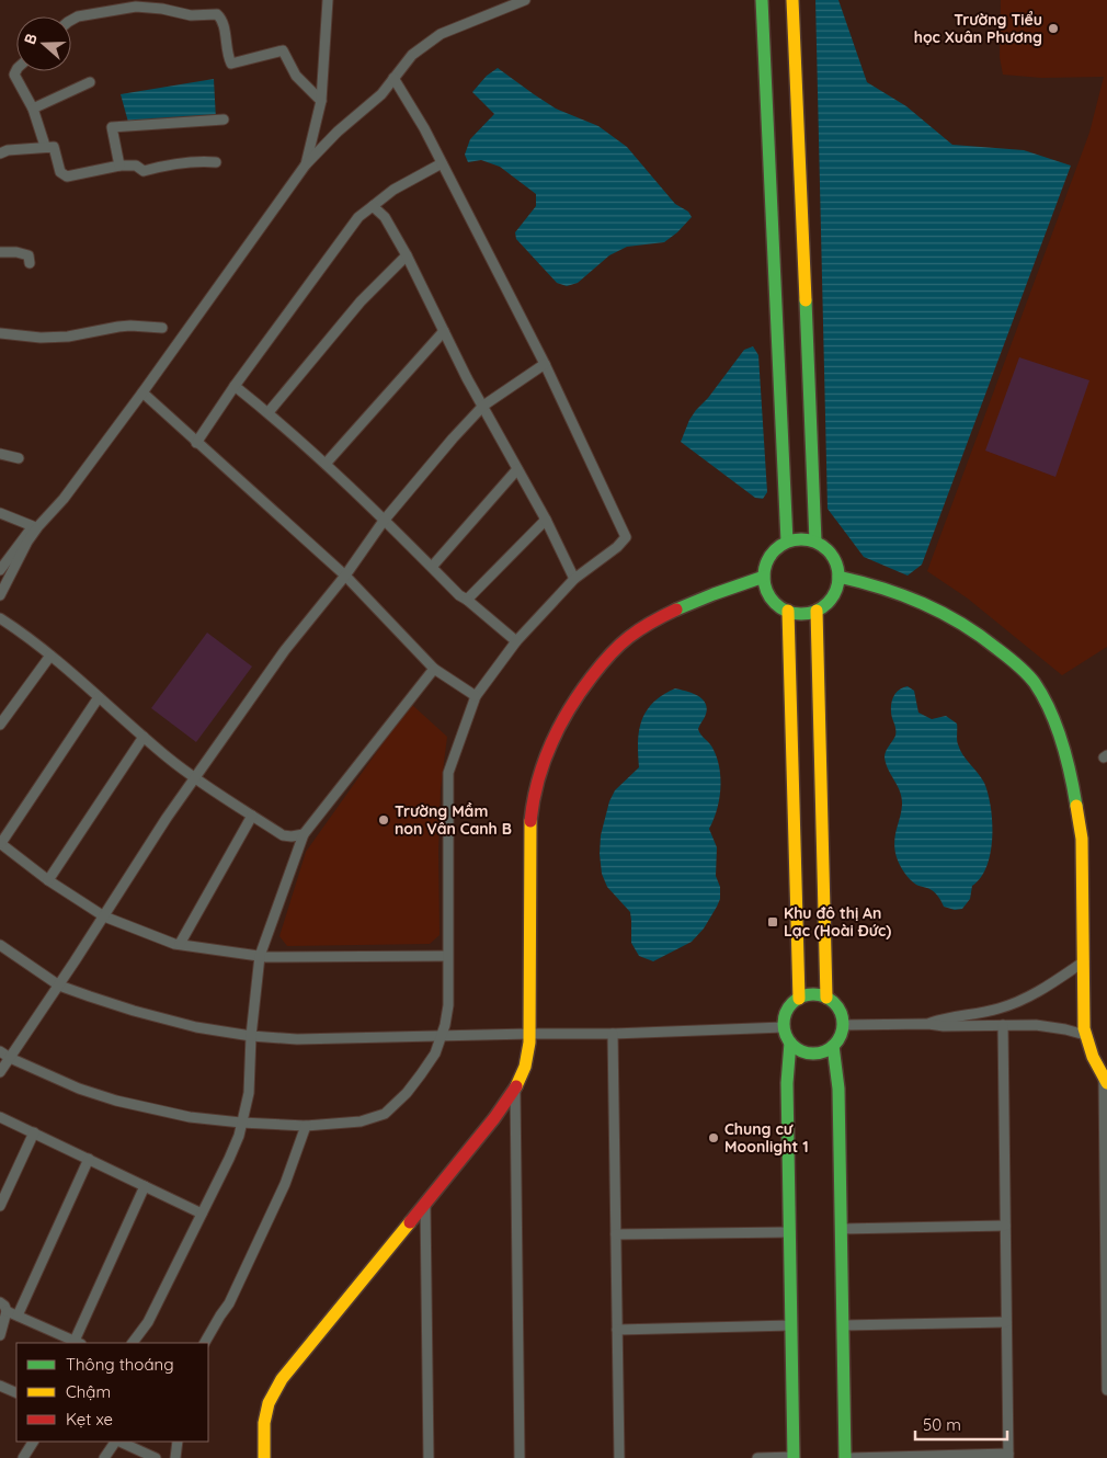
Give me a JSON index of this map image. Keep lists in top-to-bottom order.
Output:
{
  "places": {
    "other": ["Trường Tiểu học Xuân Phương", "Trường Mầm non Vân Canh B", "Chung cư Moonlight 1"],
    "transit": ["Khu đô thị An Lạc (Hoài Đức)"]
  },
  "legend": ["Thông thoáng", "Chậm", "Kẹt xe"],
  "scale_bar": "50 m",
  "north": "left"
}
